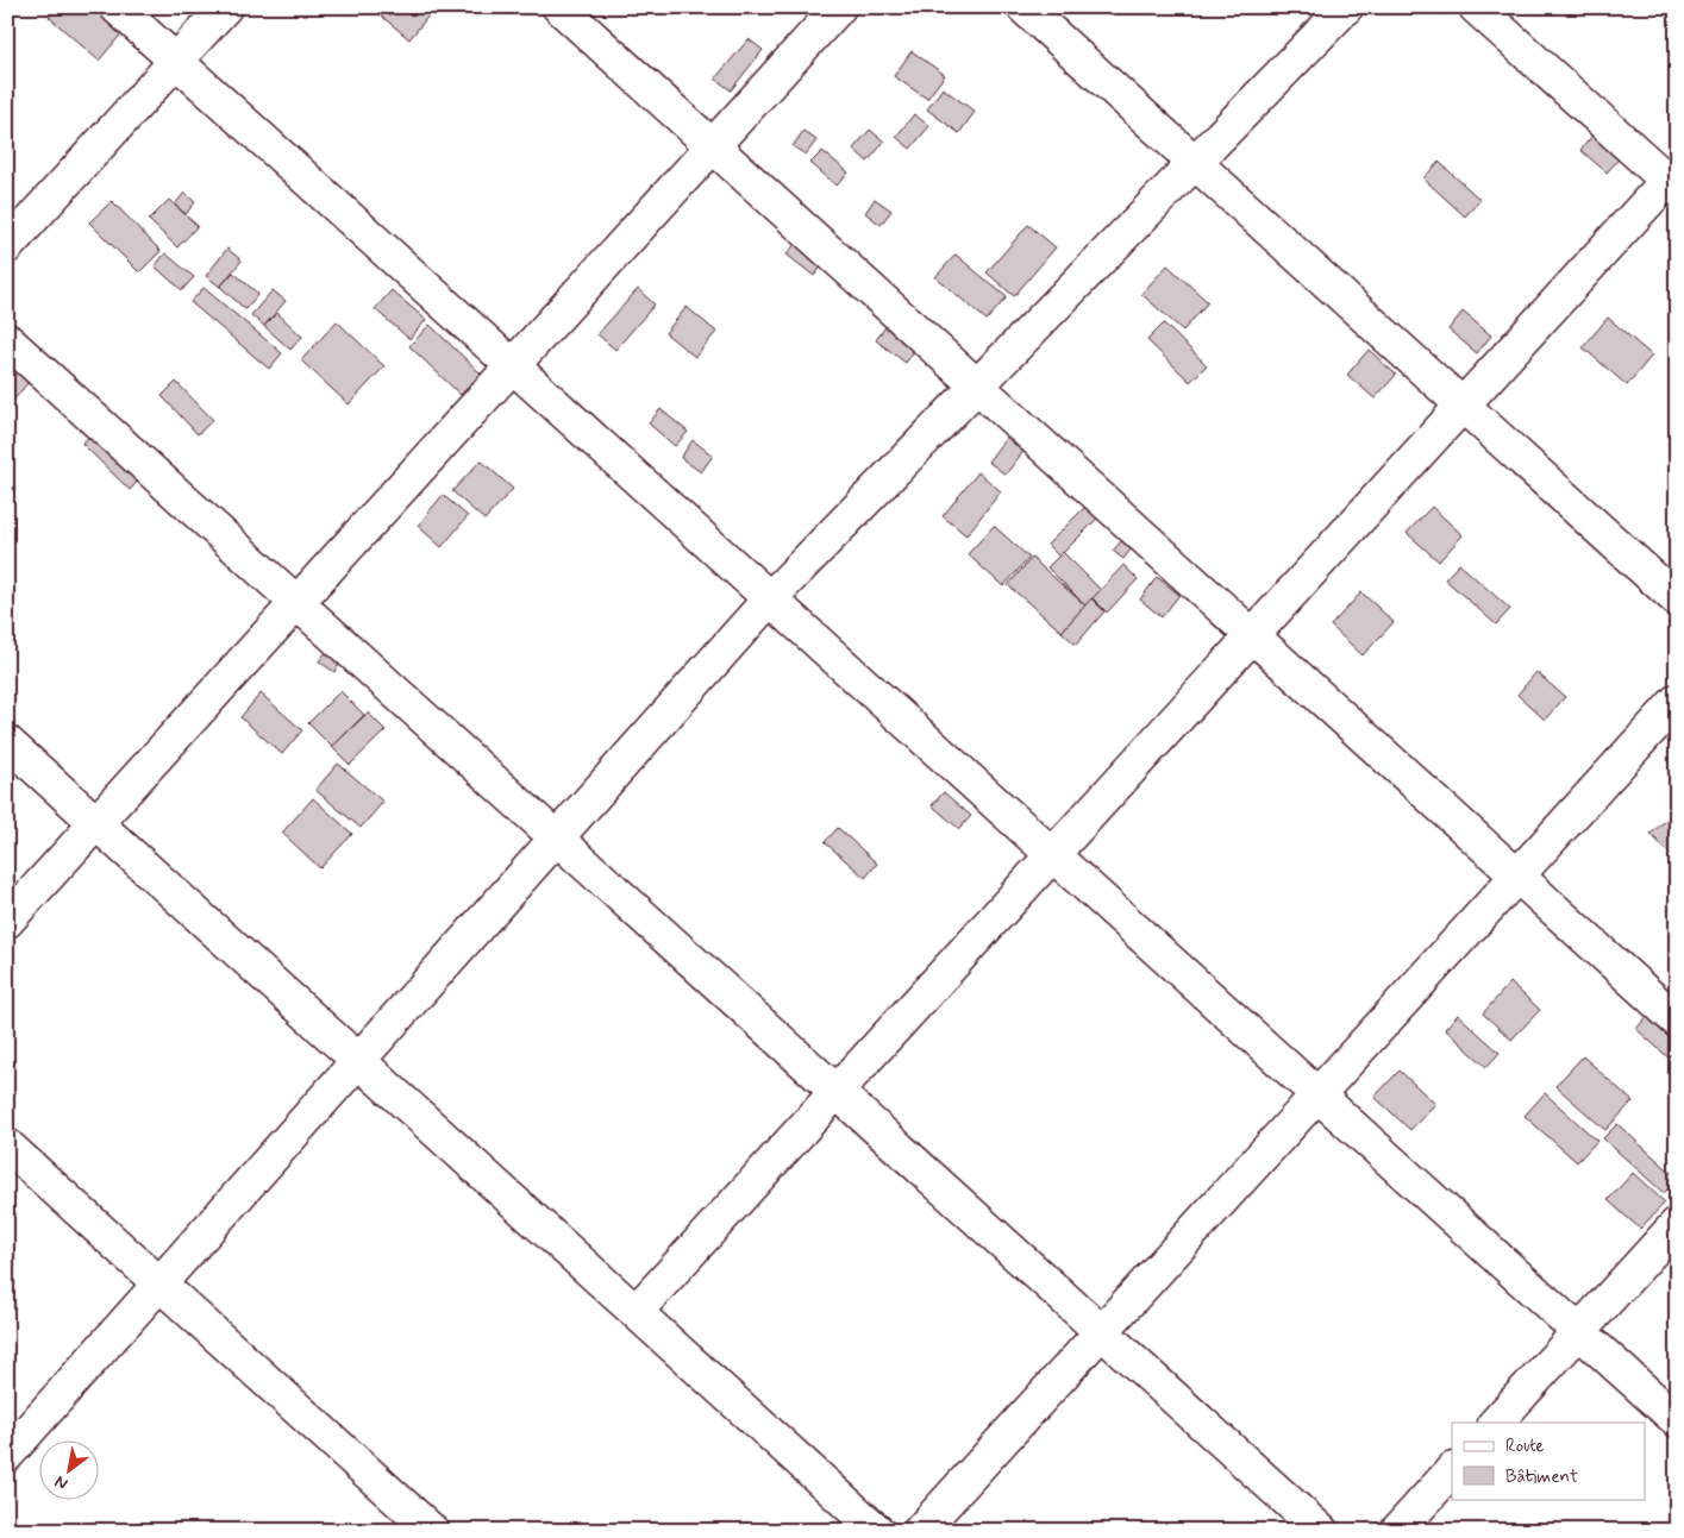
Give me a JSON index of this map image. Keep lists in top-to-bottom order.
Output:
{
  "legend": ["Route", "Bâtiment"],
  "north": "bottom left"
}
